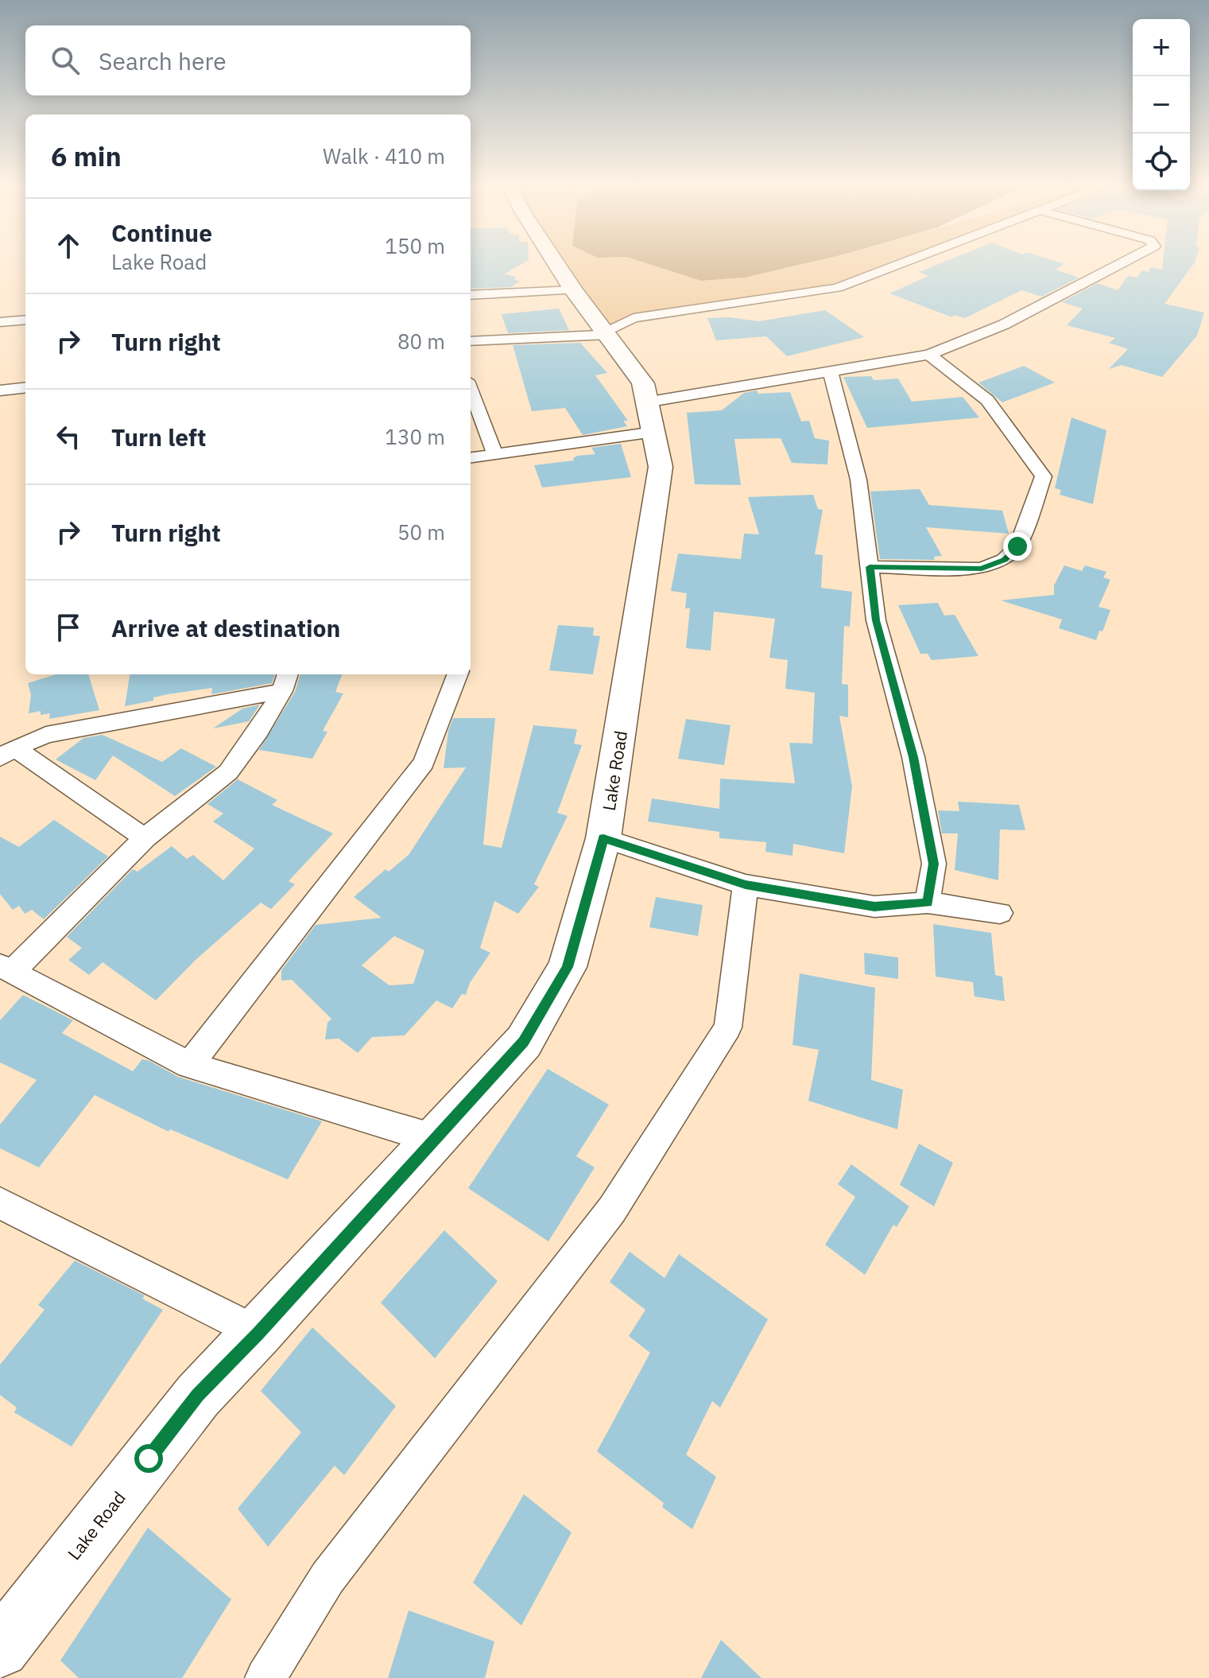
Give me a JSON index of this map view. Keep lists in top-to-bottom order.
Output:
{
  "streets": {
    "main road": ["Lake Road"]
  },
  "page": {
    "map_buttons": ["+", "−"],
    "search": "Search here",
    "heading": ["6 min", "Walk · 410 m"],
    "list": [
      ["Continue", "Lake Road", "150 m"],
      ["Turn right", "80 m"],
      ["Turn left", "130 m"],
      ["Turn right", "50 m"],
      "Arrive at destination"
    ]
  }
}
